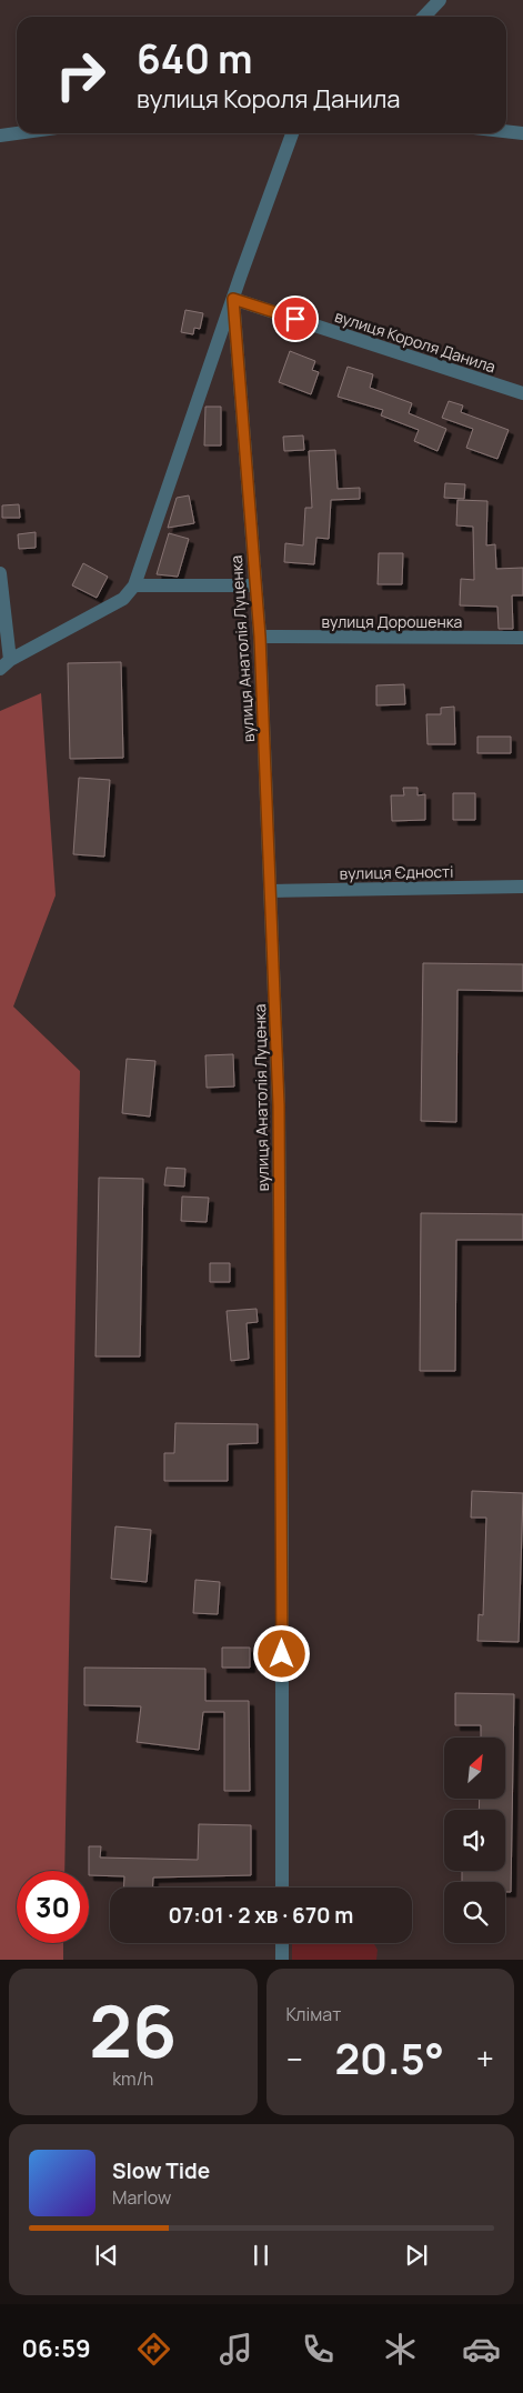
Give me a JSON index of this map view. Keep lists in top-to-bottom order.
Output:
{
  "streets": {
    "street": [
      "вулиця Короля Данила",
      "вулиця Дорошенка",
      "вулиця Анатолія Луценка",
      "вулиця Єдності"
    ]
  },
  "crossings": [
    ["вулиця Короля Данила", "вулиця Анатолія Луценка"],
    ["вулиця Дорошенка", "вулиця Анатолія Луценка"],
    ["вулиця Анатолія Луценка", "вулиця Єдності"]
  ],
  "north": "top right",
  "page": {
    "turn": ["640 m", "вулиця Короля Данила"],
    "limit": "30",
    "trip": "07:01 · 2 хв · 670 m",
    "tile": [
      ["26", "km/h"],
      "Клімат"
    ],
    "heat": ["−", "20.5°", "+"],
    "song": ["Slow Tide", "Marlow"],
    "tabs": "06:59"
  }
}
